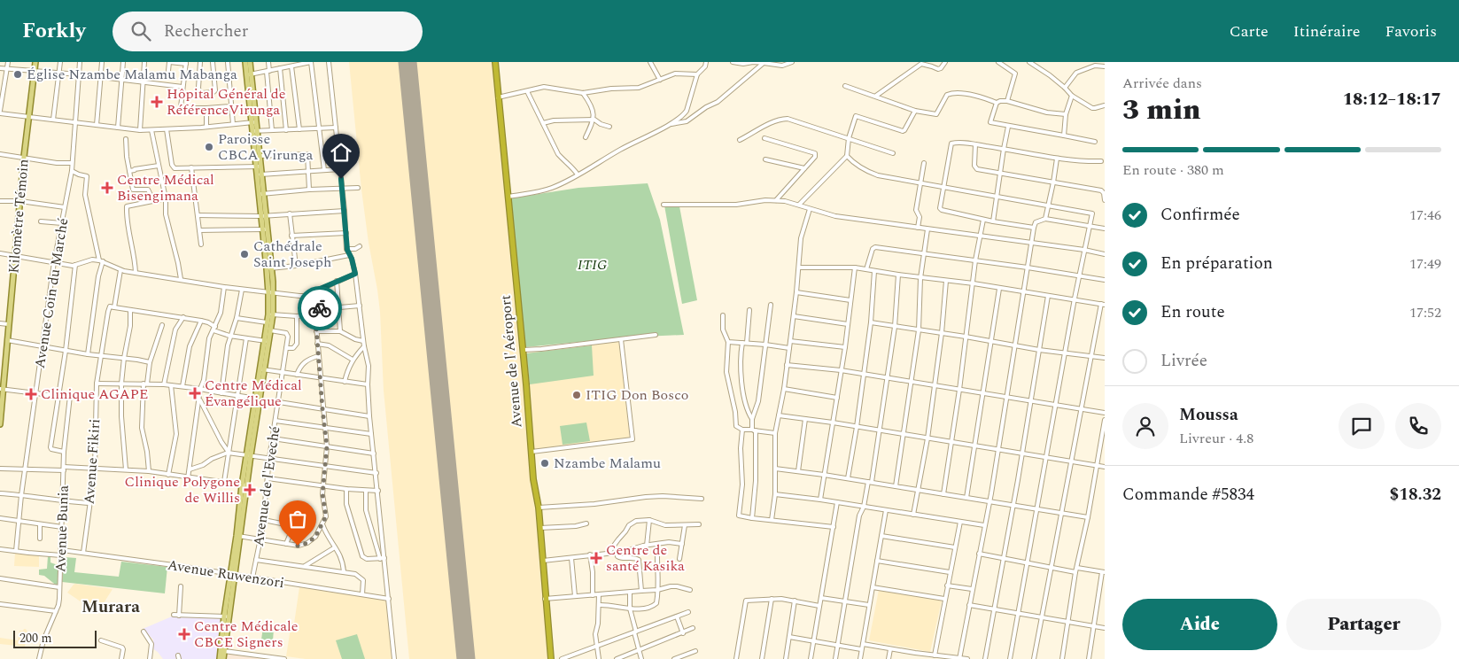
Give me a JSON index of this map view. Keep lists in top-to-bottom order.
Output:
{
  "streets": {
    "highway": ["Avenue de l'Aéroport"],
    "main road": ["Kilomètre Témoin"],
    "street": [
      "Avenue Coin du Marché",
      "Avenue Fikiri",
      "Avenue de l'Eveché",
      "Avenue Bunia",
      "Avenue Ruwenzori"
    ]
  },
  "crossings": [
    ["Avenue Fikiri", "Avenue Ruwenzori"],
    ["Avenue de l'Eveché", "Avenue Ruwenzori"],
    ["Avenue Bunia", "Avenue Ruwenzori"]
  ],
  "districts": ["Murara"],
  "parks": ["ITIG"],
  "places": {
    "other": [
      "Église Nzambe Malamu Mabanga",
      "Paroisse CBCA Virunga",
      "Cathédrale Saint Joseph",
      "ITIG Don Bosco",
      "Nzambe Malamu"
    ],
    "health": [
      "Hôpital Général de RéférenceVirunga",
      "Centre Médical Bisengimana",
      "Centre Médical Évangélique",
      "Clinique AGAPE",
      "Clinique Polygone de Willis",
      "Centre de santé Kasika",
      "Centre Médicale CBCE Signers"
    ]
  },
  "scale_bar": "200 m",
  "page": {
    "header": "Forkly",
    "search": "Rechercher",
    "nav": ["Carte", "Itinéraire", "Favoris"],
    "heading": ["3 min", "Arrivée dans", "18:12–18:17"],
    "panel": [
      "Moussa",
      "Livreur · 4.8",
      "Commande #5834",
      "$18.32"
    ],
    "bar": "En route · 380 m",
    "list": [
      ["Confirmée", "17:46"],
      ["En préparation", "17:49"],
      ["En route", "17:52"],
      "Livrée"
    ],
    "buttons": ["Aide", "Partager"],
    "scale": "200 m"
  }
}
